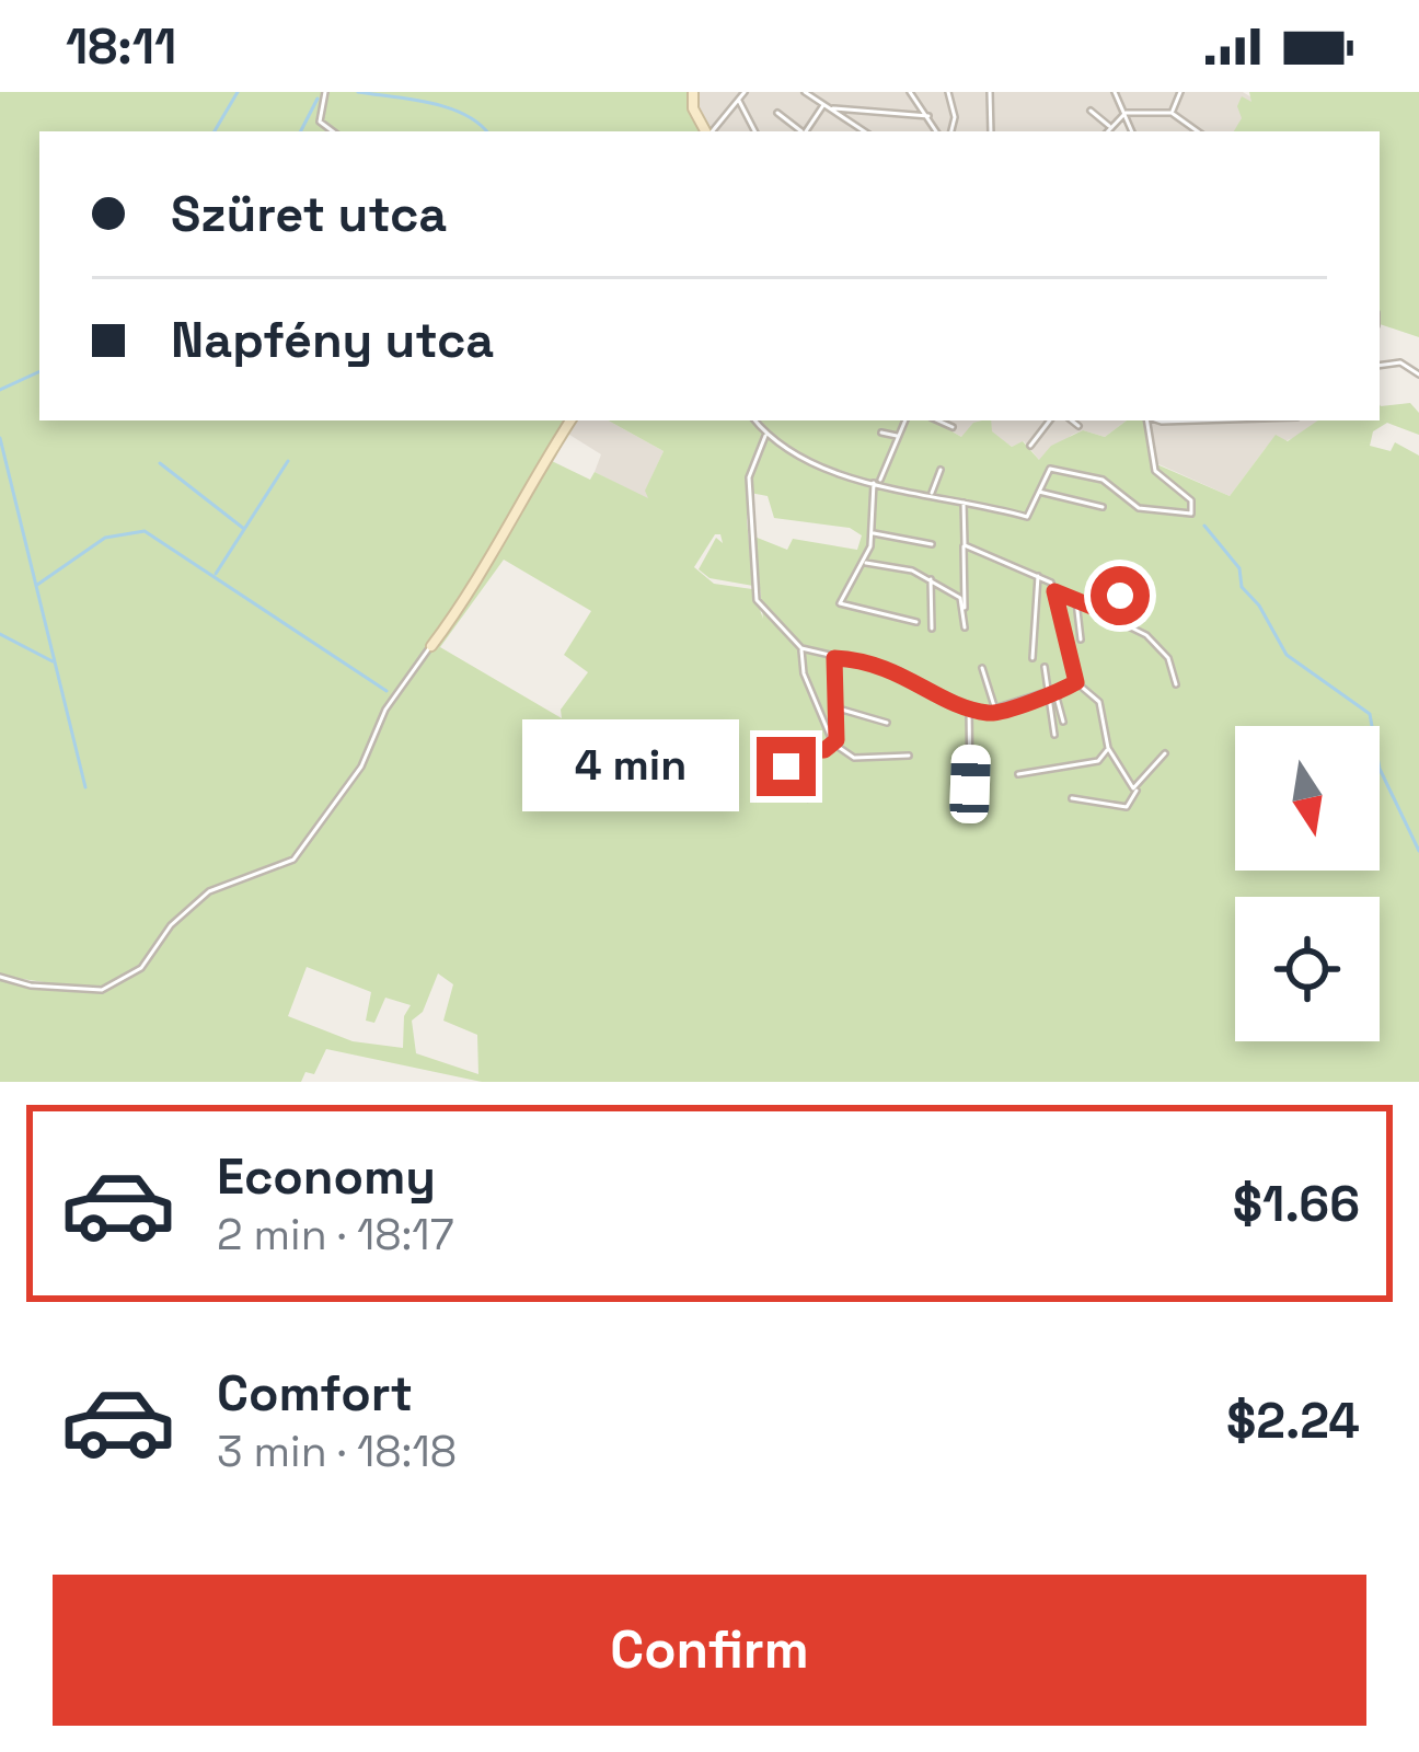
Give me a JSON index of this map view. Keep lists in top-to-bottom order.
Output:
{
  "north": "bottom",
  "page": {
    "status": "18:11",
    "banner": ["Szüret utca", "Napfény utca"],
    "bubble": "4 min",
    "list": [
      {
        "name": "Economy",
        "note": "2 min · 18:17",
        "value": "$1.66"
      },
      {
        "name": "Comfort",
        "note": "3 min · 18:18",
        "value": "$2.24"
      }
    ],
    "buttons": "Confirm"
  }
}
